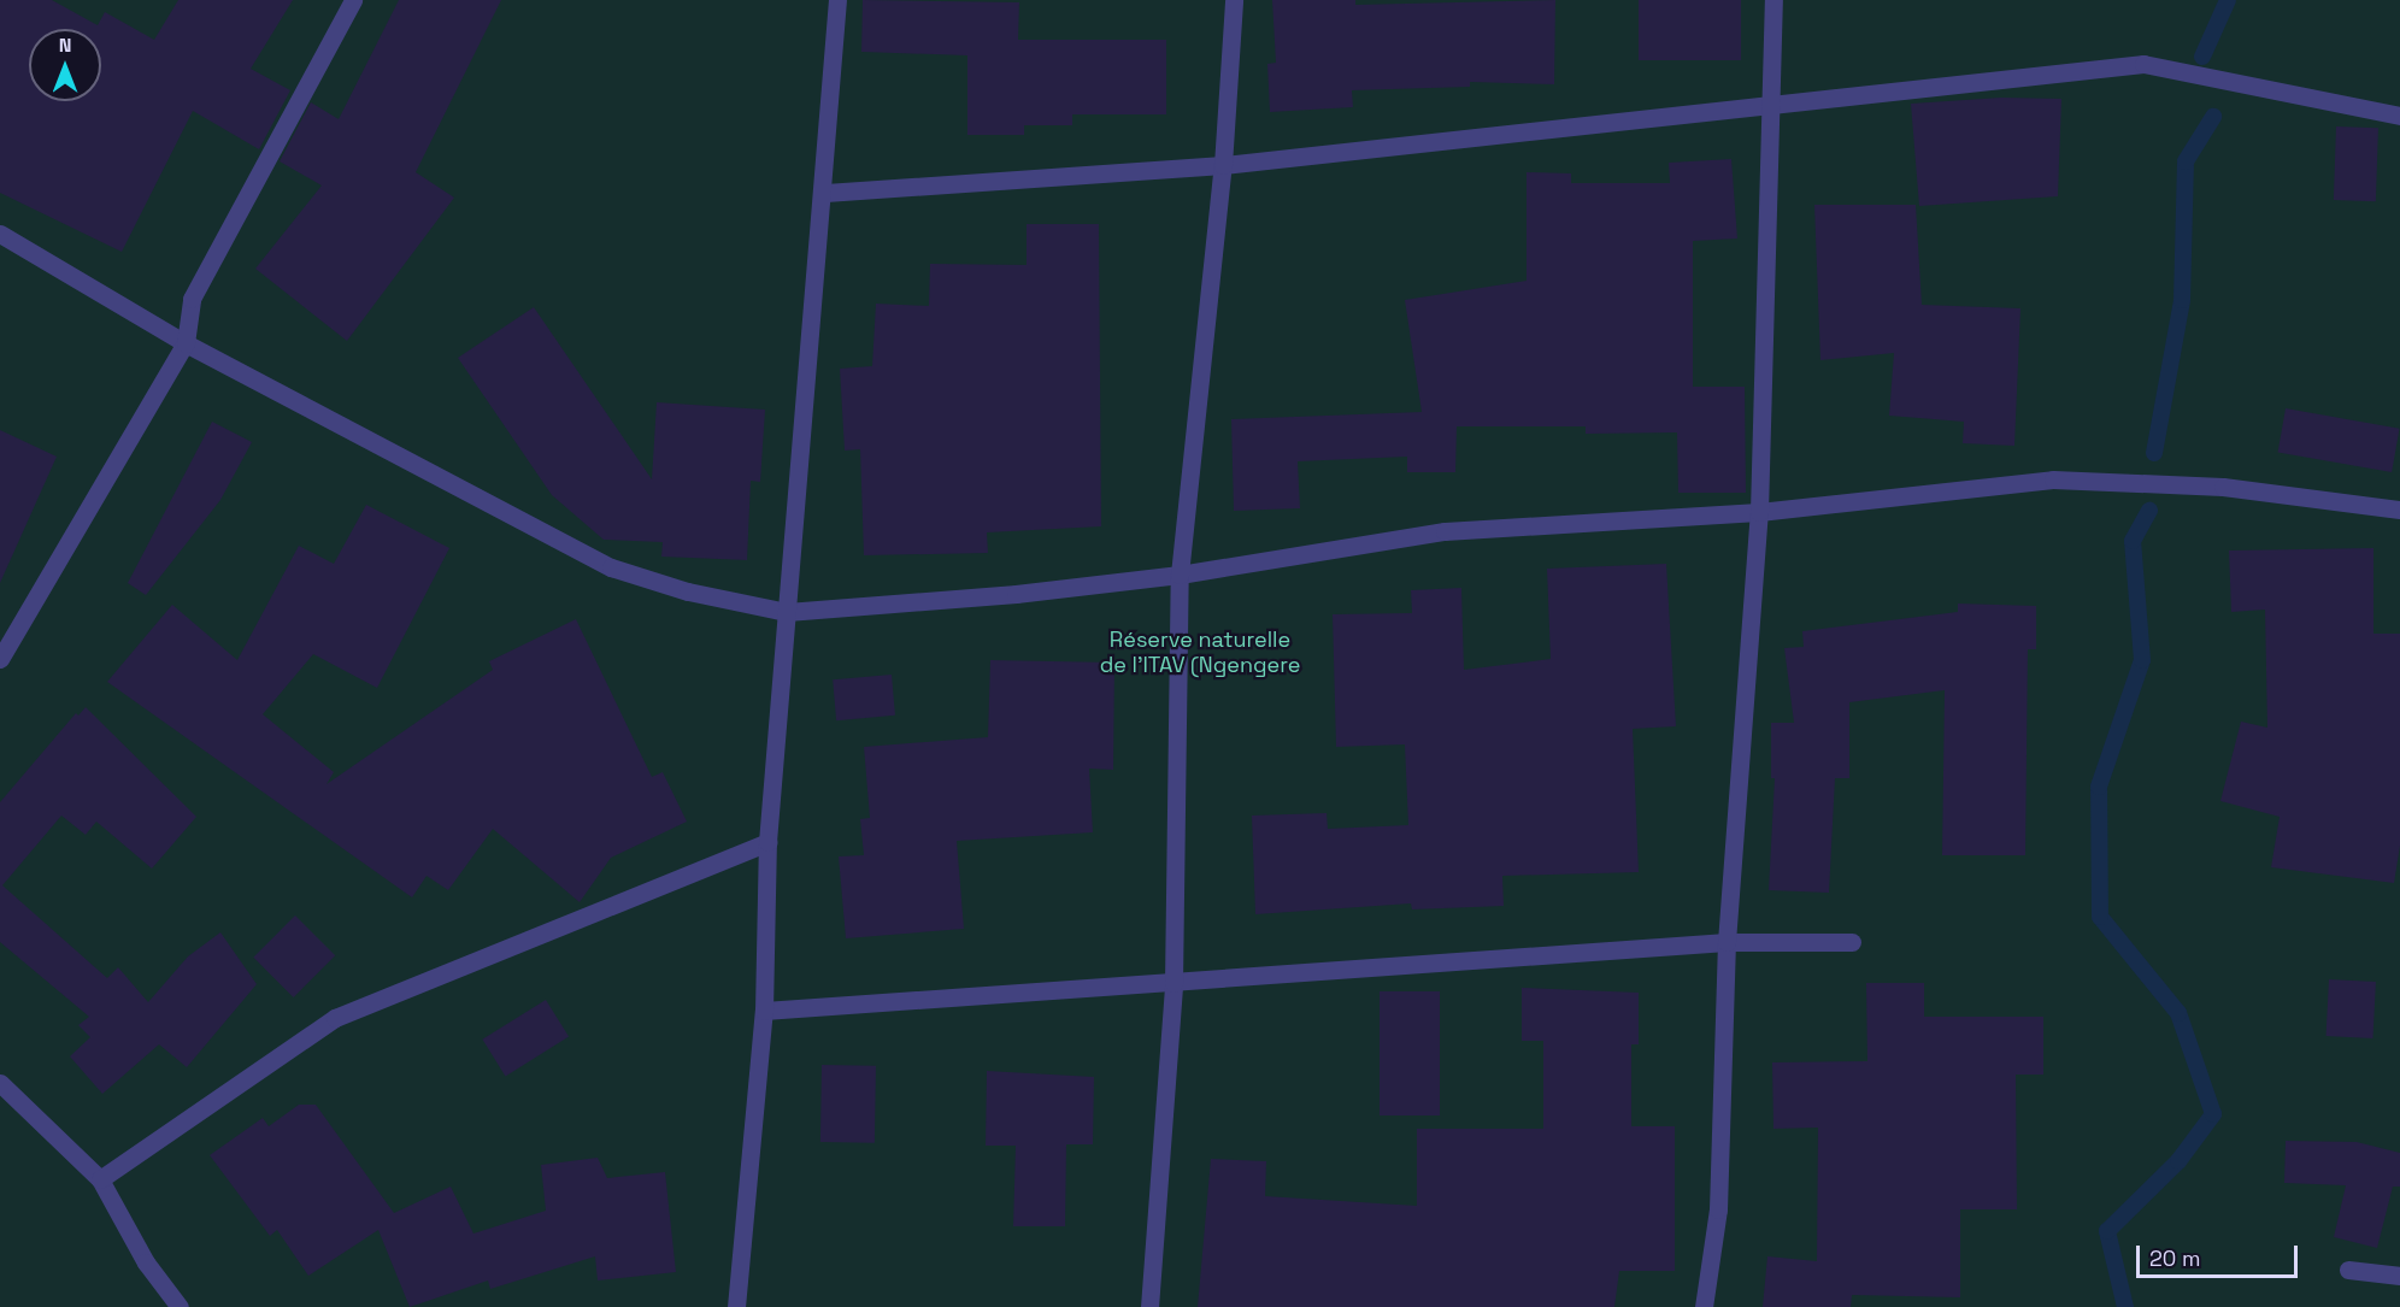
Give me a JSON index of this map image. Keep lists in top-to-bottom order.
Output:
{
  "parks": ["Réserve naturelle de l'ITAV (Ngengere"],
  "scale_bar": "20 m",
  "north": "top"
}
